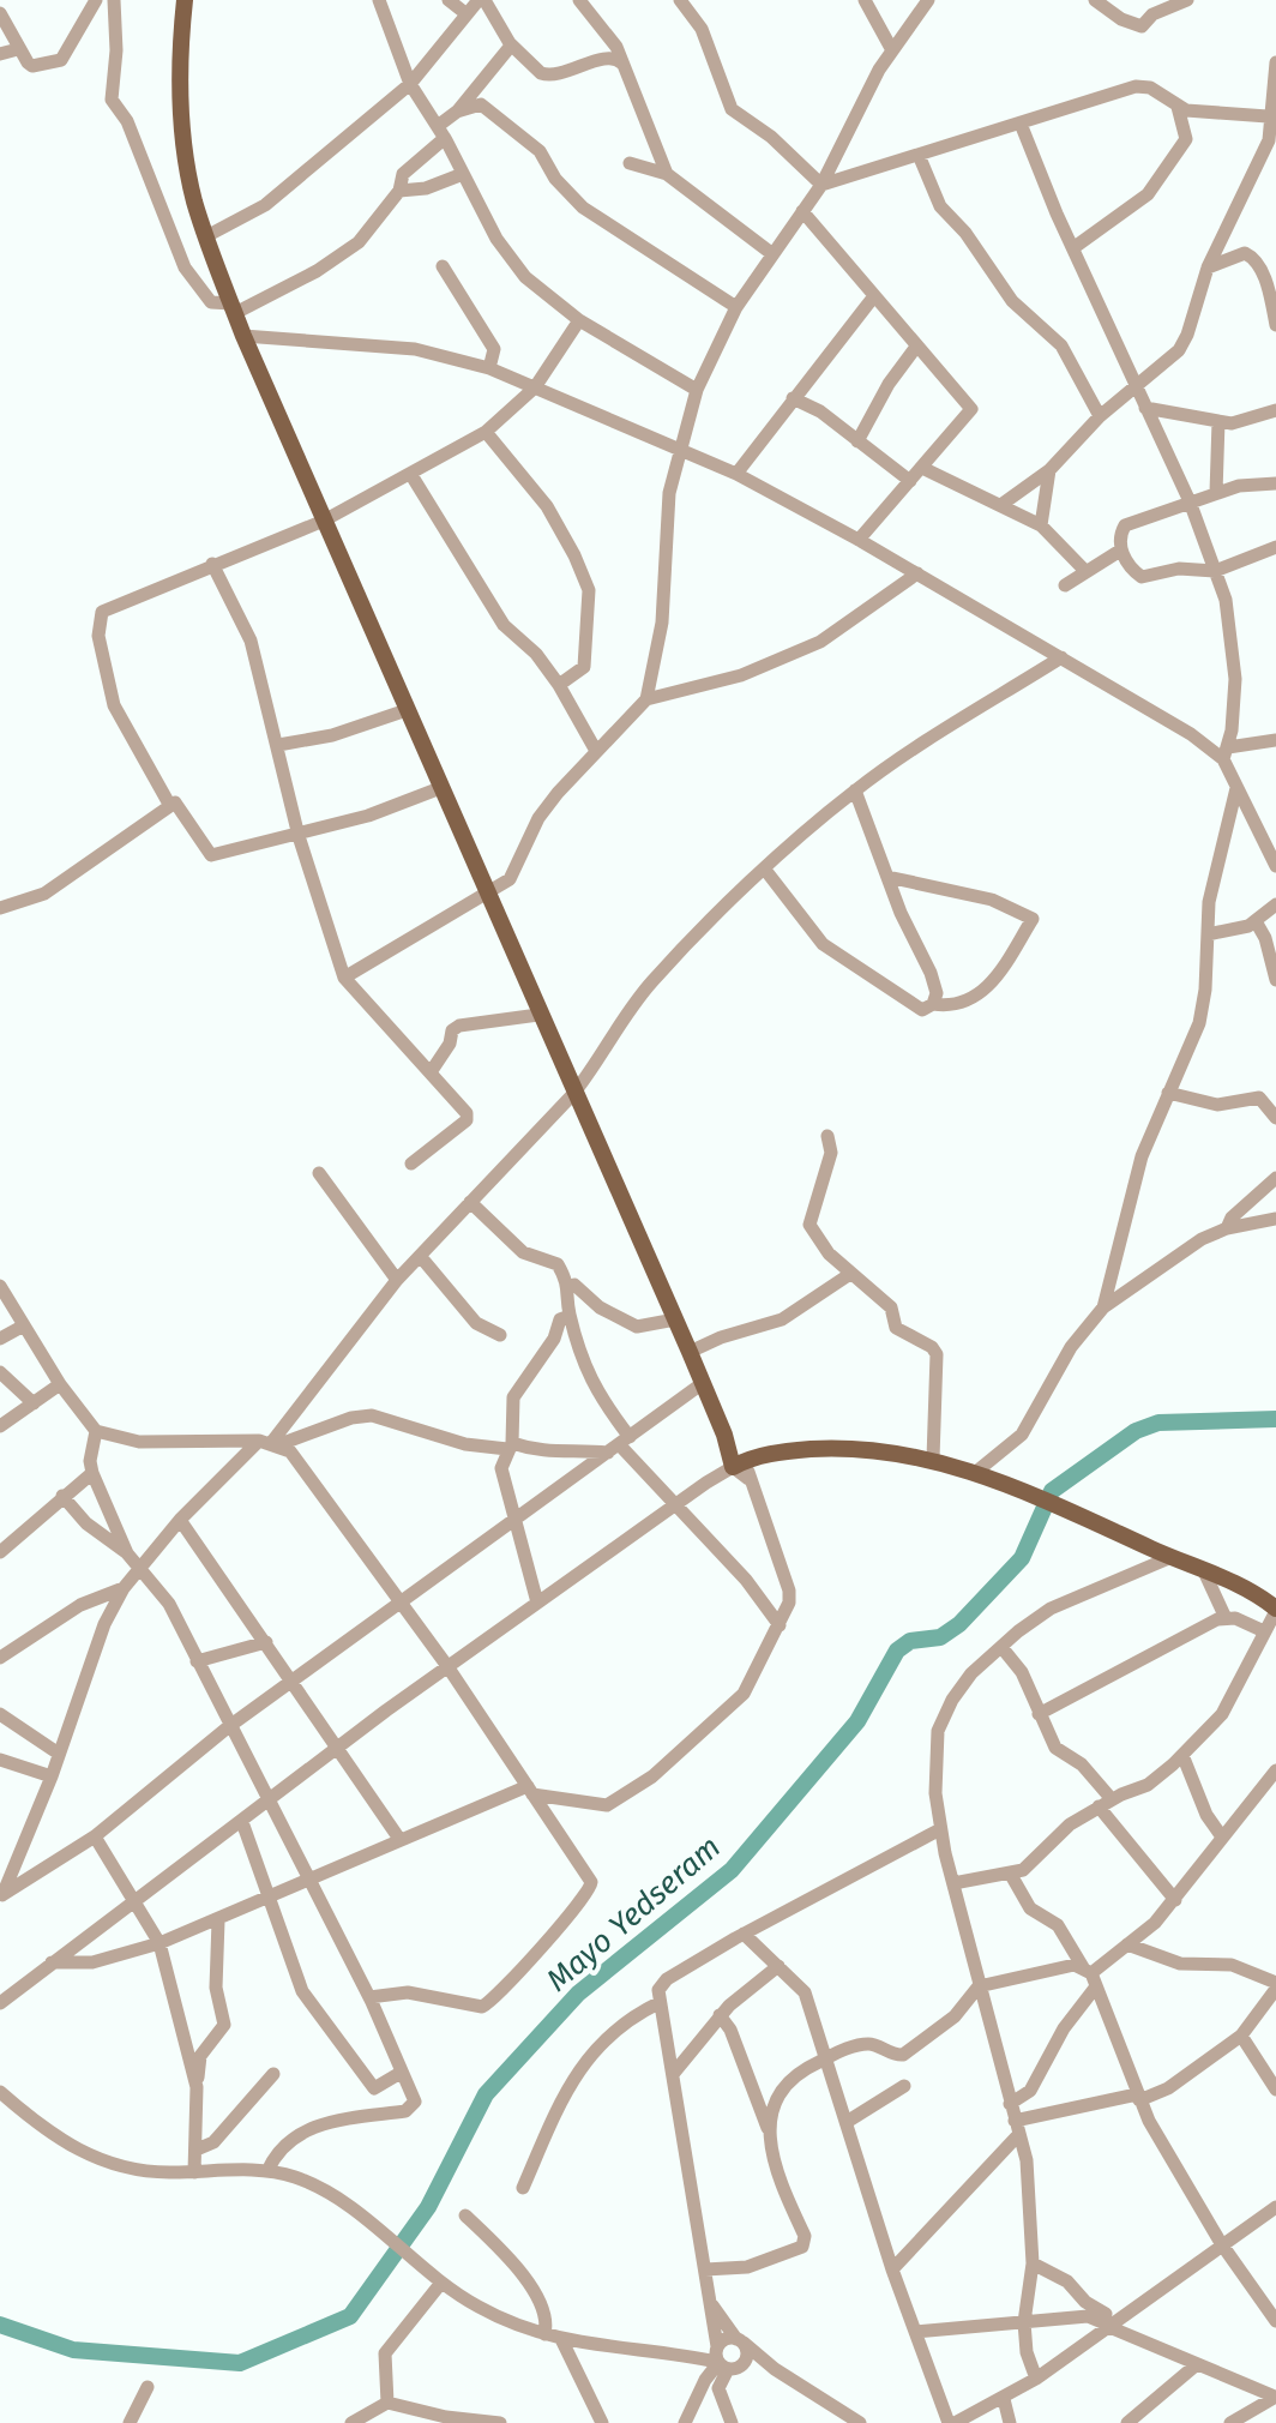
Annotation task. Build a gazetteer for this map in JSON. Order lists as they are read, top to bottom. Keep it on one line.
{"water":["Mayo Yedseram"]}
